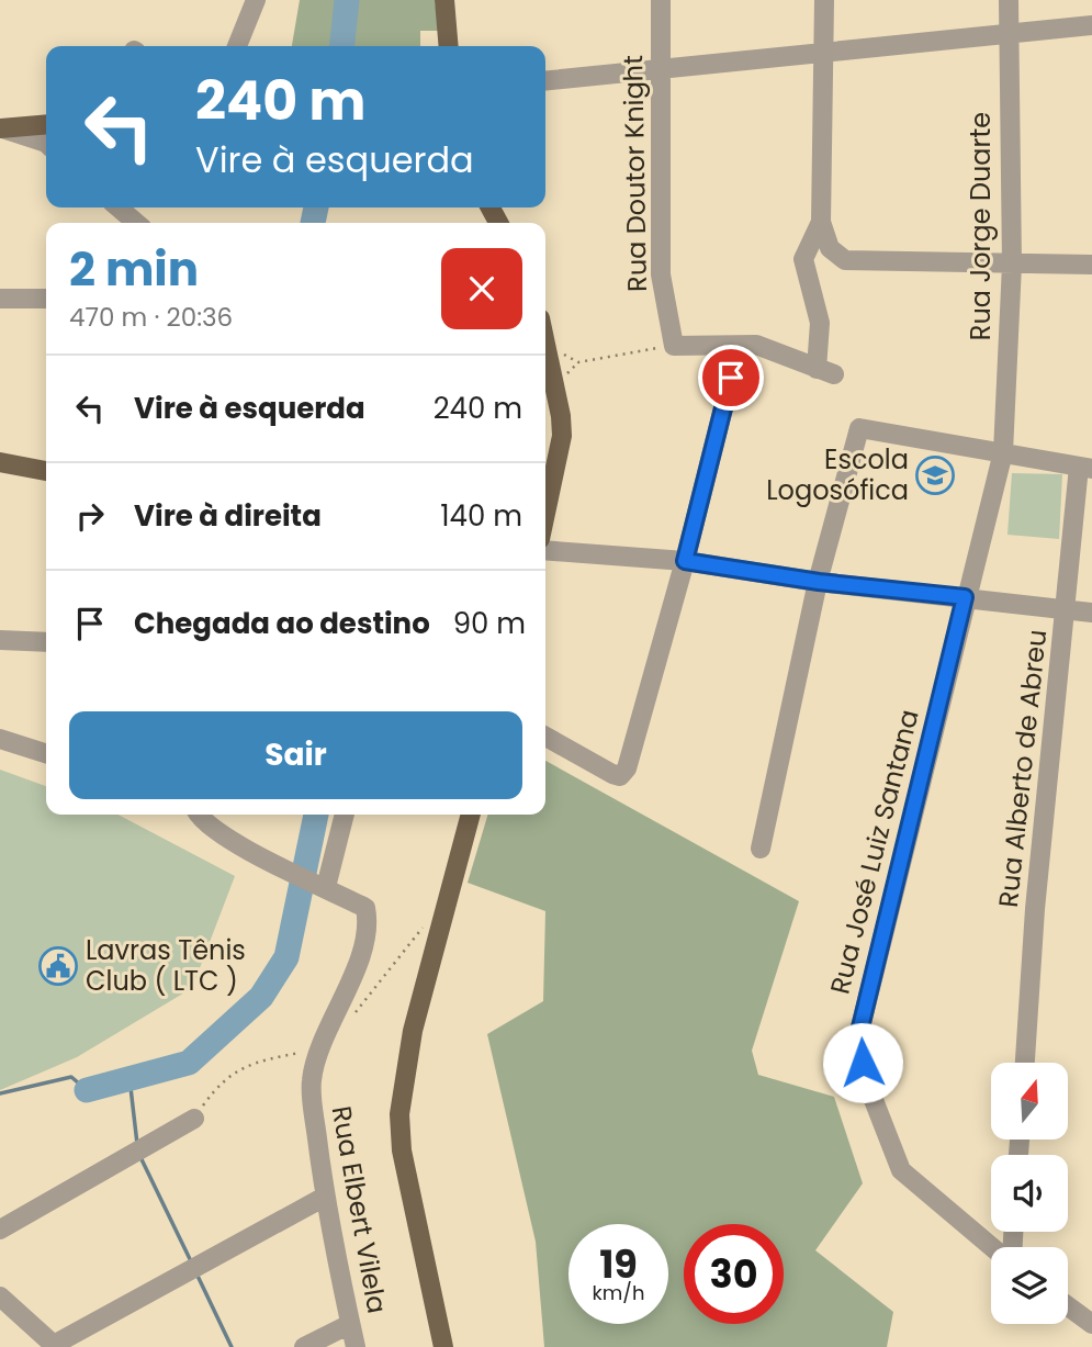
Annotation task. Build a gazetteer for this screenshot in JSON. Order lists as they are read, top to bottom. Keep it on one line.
{"streets":{"street":["Rua Doutor Knight","Rua Jorge Duarte","Rua Alberto de Abreu","Rua José Luiz Santana","Rua Elbert Vilela"]},"crossings":[["Rua Jorge Duarte","Rua José Luiz Santana"]],"places":{"school or university":["Escola Logosófica"],"public building":["Lavras Tênis Club ( LTC )"]},"north":"top","page":{"turn":["240 m","Vire à esquerda"],"heading":["2 min","470 m · 20:36"],"list":[{"name":"Vire à esquerda","value":"240 m"},{"name":"Vire à direita","value":"140 m"},{"name":"Chegada ao destino","value":"90 m"}],"buttons":"Sair","speed":"19 km/h","limit":"30"}}
